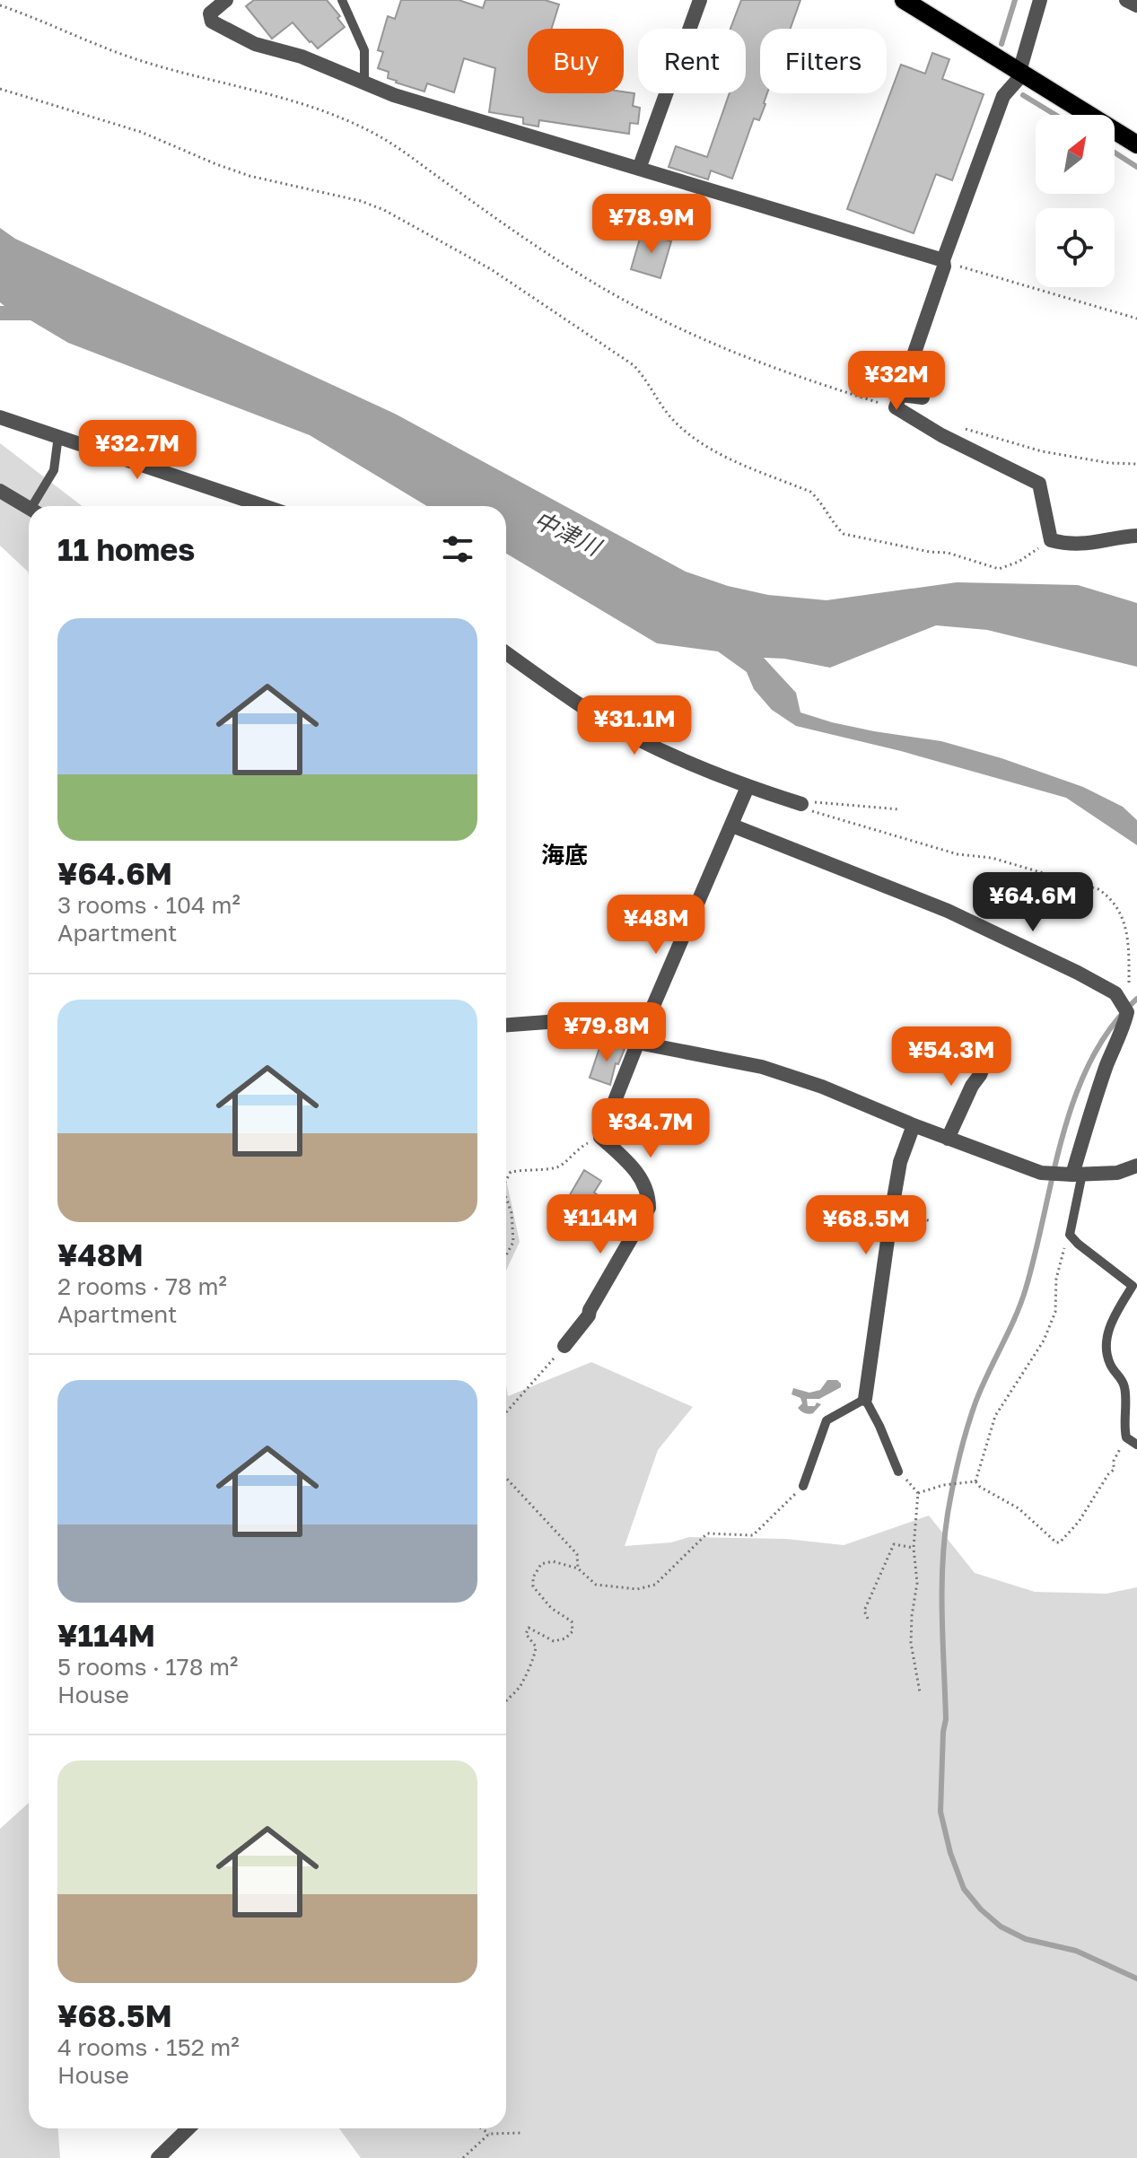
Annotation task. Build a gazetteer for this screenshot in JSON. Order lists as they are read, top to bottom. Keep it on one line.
{"districts":["海底"],"water":["中津川"],"north":"top right","page":{"chip":["Buy","Rent","Filters"],"price":["¥78.9M","¥32M","¥32.7M","¥31.1M","¥64.6M","¥48M","¥79.8M","¥54.3M","¥34.7M","¥114M","¥68.5M"],"heading":"11 homes","list":[{"name":"¥64.6M","note":"3 rooms · 104 m² · Apartment"},{"name":"¥48M","note":"2 rooms · 78 m² · Apartment"},{"name":"¥114M","note":"5 rooms · 178 m² · House"},{"name":"¥68.5M","note":"4 rooms · 152 m² · House"}]}}
